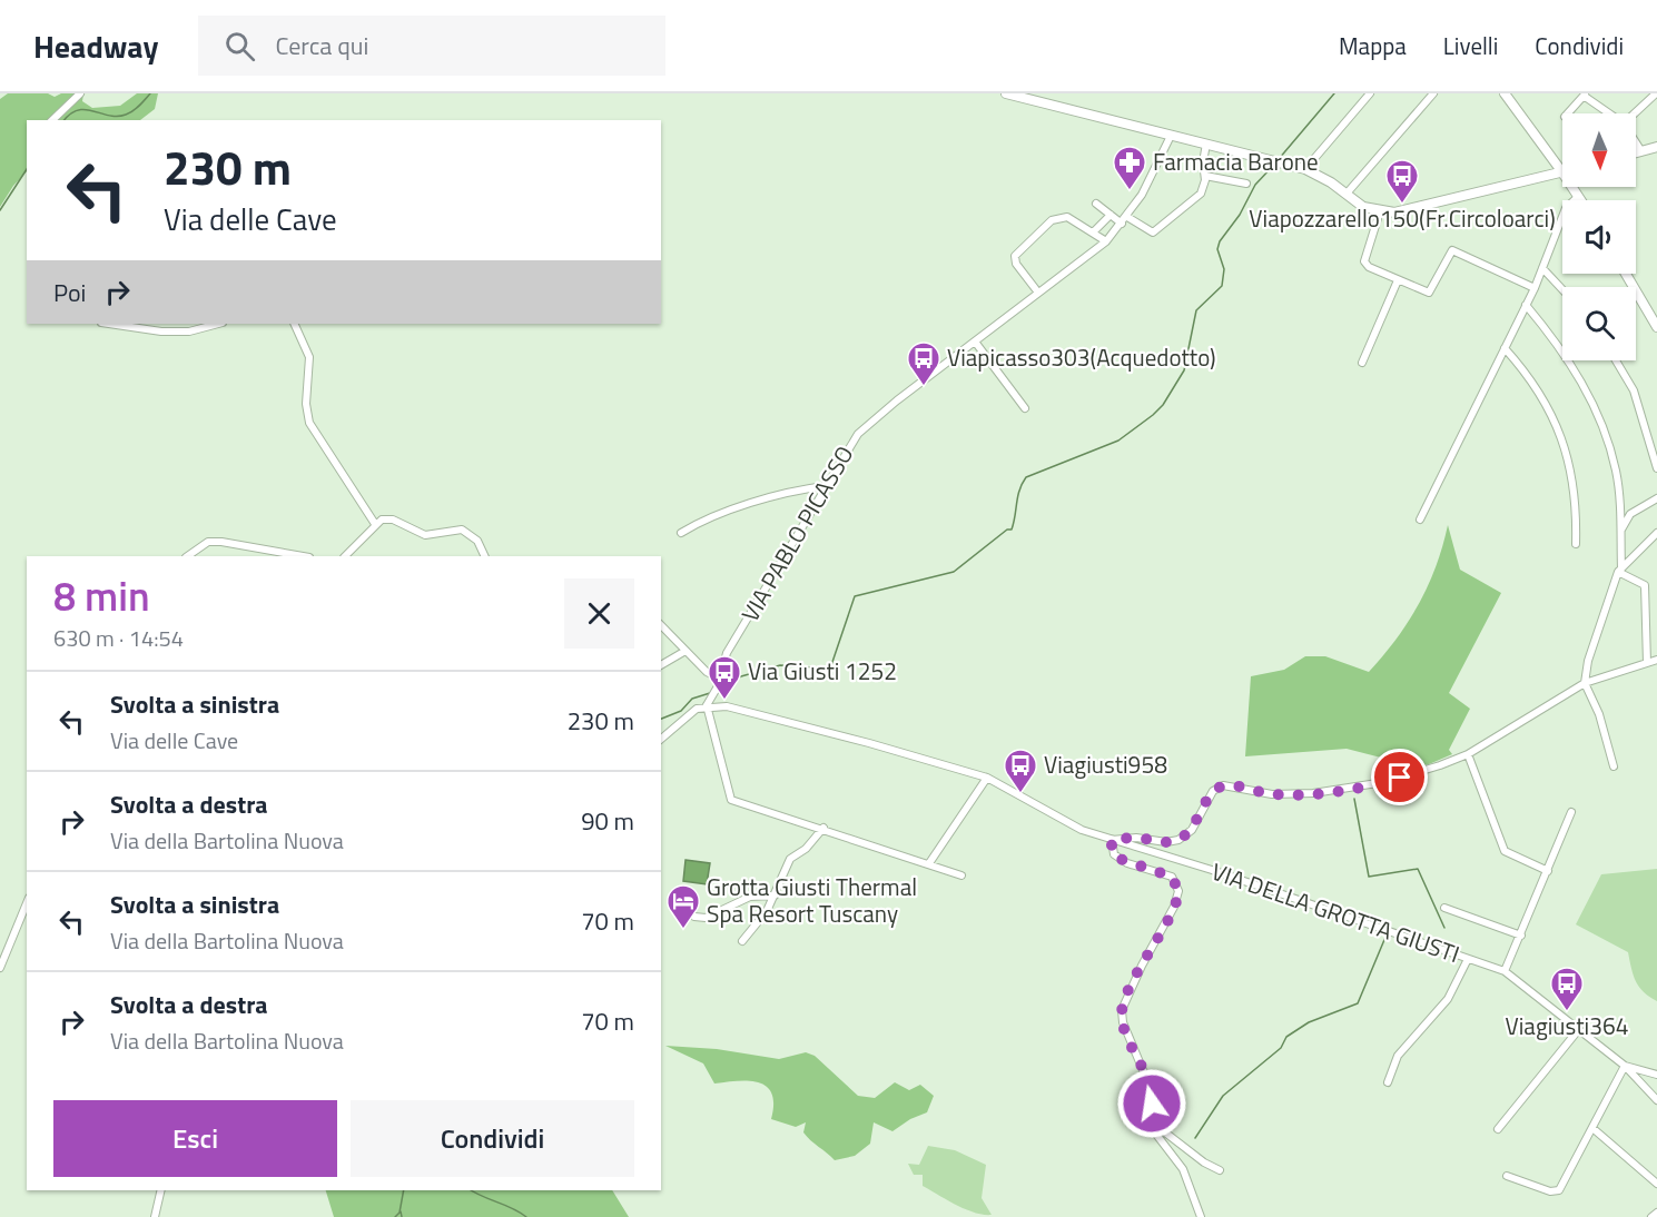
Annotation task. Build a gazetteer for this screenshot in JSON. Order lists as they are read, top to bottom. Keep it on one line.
{"streets":{"street":["VIA PABLO PICASSO","VIA DELLA GROTTA GIUSTI"]},"crossings":[["VIA PABLO PICASSO","VIA DELLA GROTTA GIUSTI"]],"places":{"pharmacy":["Farmacia Barone"],"bus stop":["Viapozzarello150(Fr.Circoloarci)","Viapicasso303(Acquedotto)","Via Giusti 1252","Viagiusti958","Viagiusti364"],"hotel":["Grotta Giusti Thermal Spa Resort Tuscany"]},"north":"bottom","page":{"header":"Headway","search":"Cerca qui","nav":["Mappa","Livelli","Condividi"],"turn":["230 m","Via delle Cave"],"then":"Poi","heading":["8 min","630 m · 14:54"],"list":[{"name":"Svolta a sinistra","note":"Via delle Cave","value":"230 m"},{"name":"Svolta a destra","note":"Via della Bartolina Nuova","value":"90 m"},{"name":"Svolta a sinistra","note":"Via della Bartolina Nuova","value":"70 m"},{"name":"Svolta a destra","note":"Via della Bartolina Nuova","value":"70 m"}],"buttons":["Esci","Condividi"]}}
